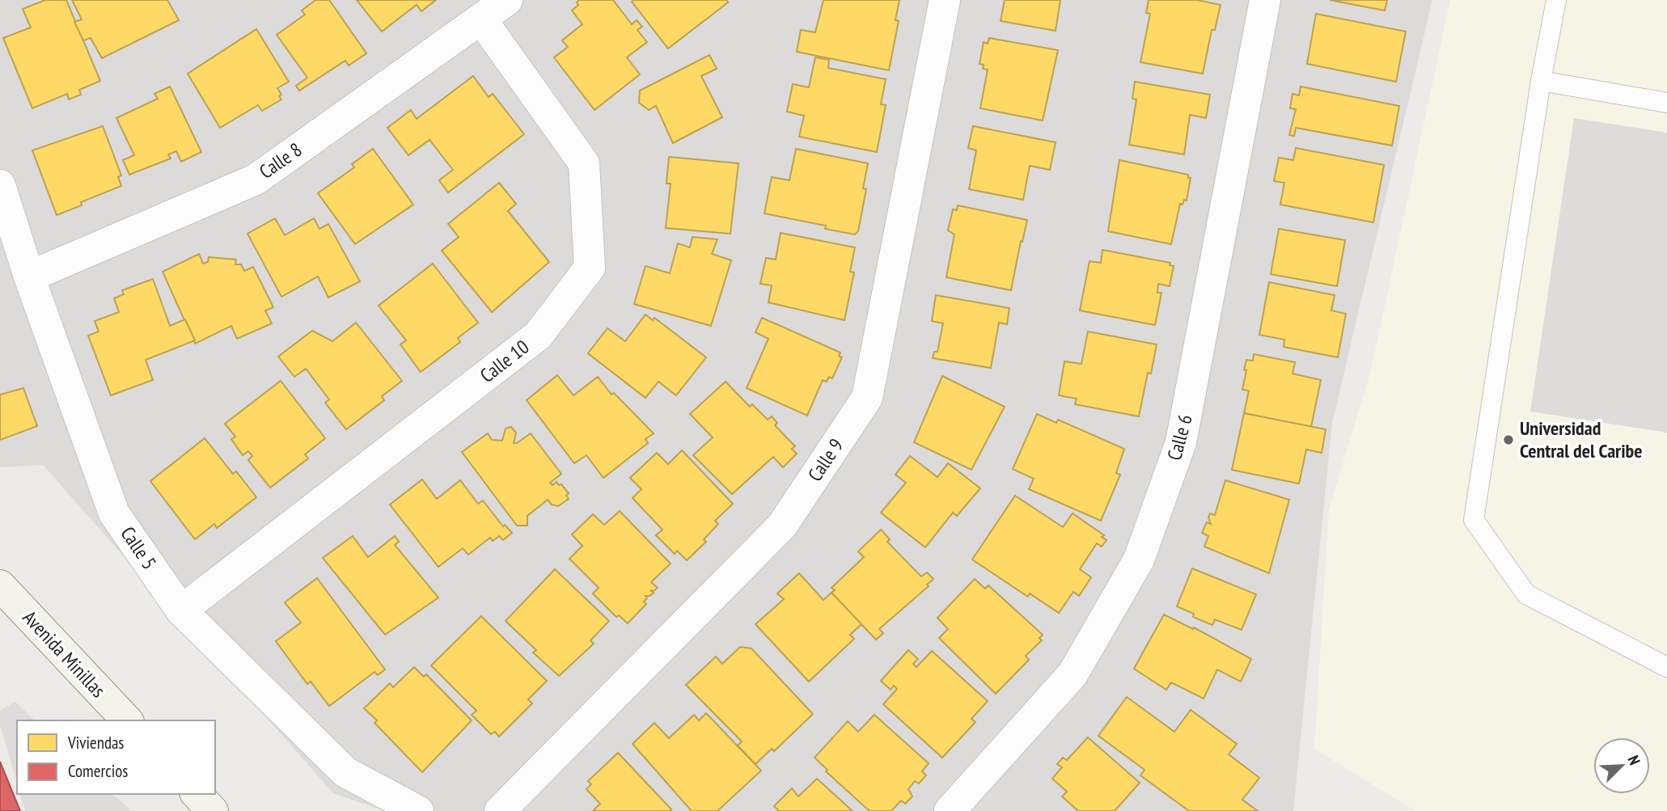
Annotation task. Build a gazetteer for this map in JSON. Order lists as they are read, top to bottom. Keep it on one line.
{"streets":{"main road":["Avenida Minillas"],"street":["Calle 8","Calle 10","Calle 6","Calle 9","Calle 5"]},"crossings":[["Calle 8","Calle 10"],["Calle 8","Calle 5"],["Calle 10","Calle 5"]],"places":["Universidad Central del Caribe"],"legend":["Viviendas","Comercios"],"north":"top right"}
